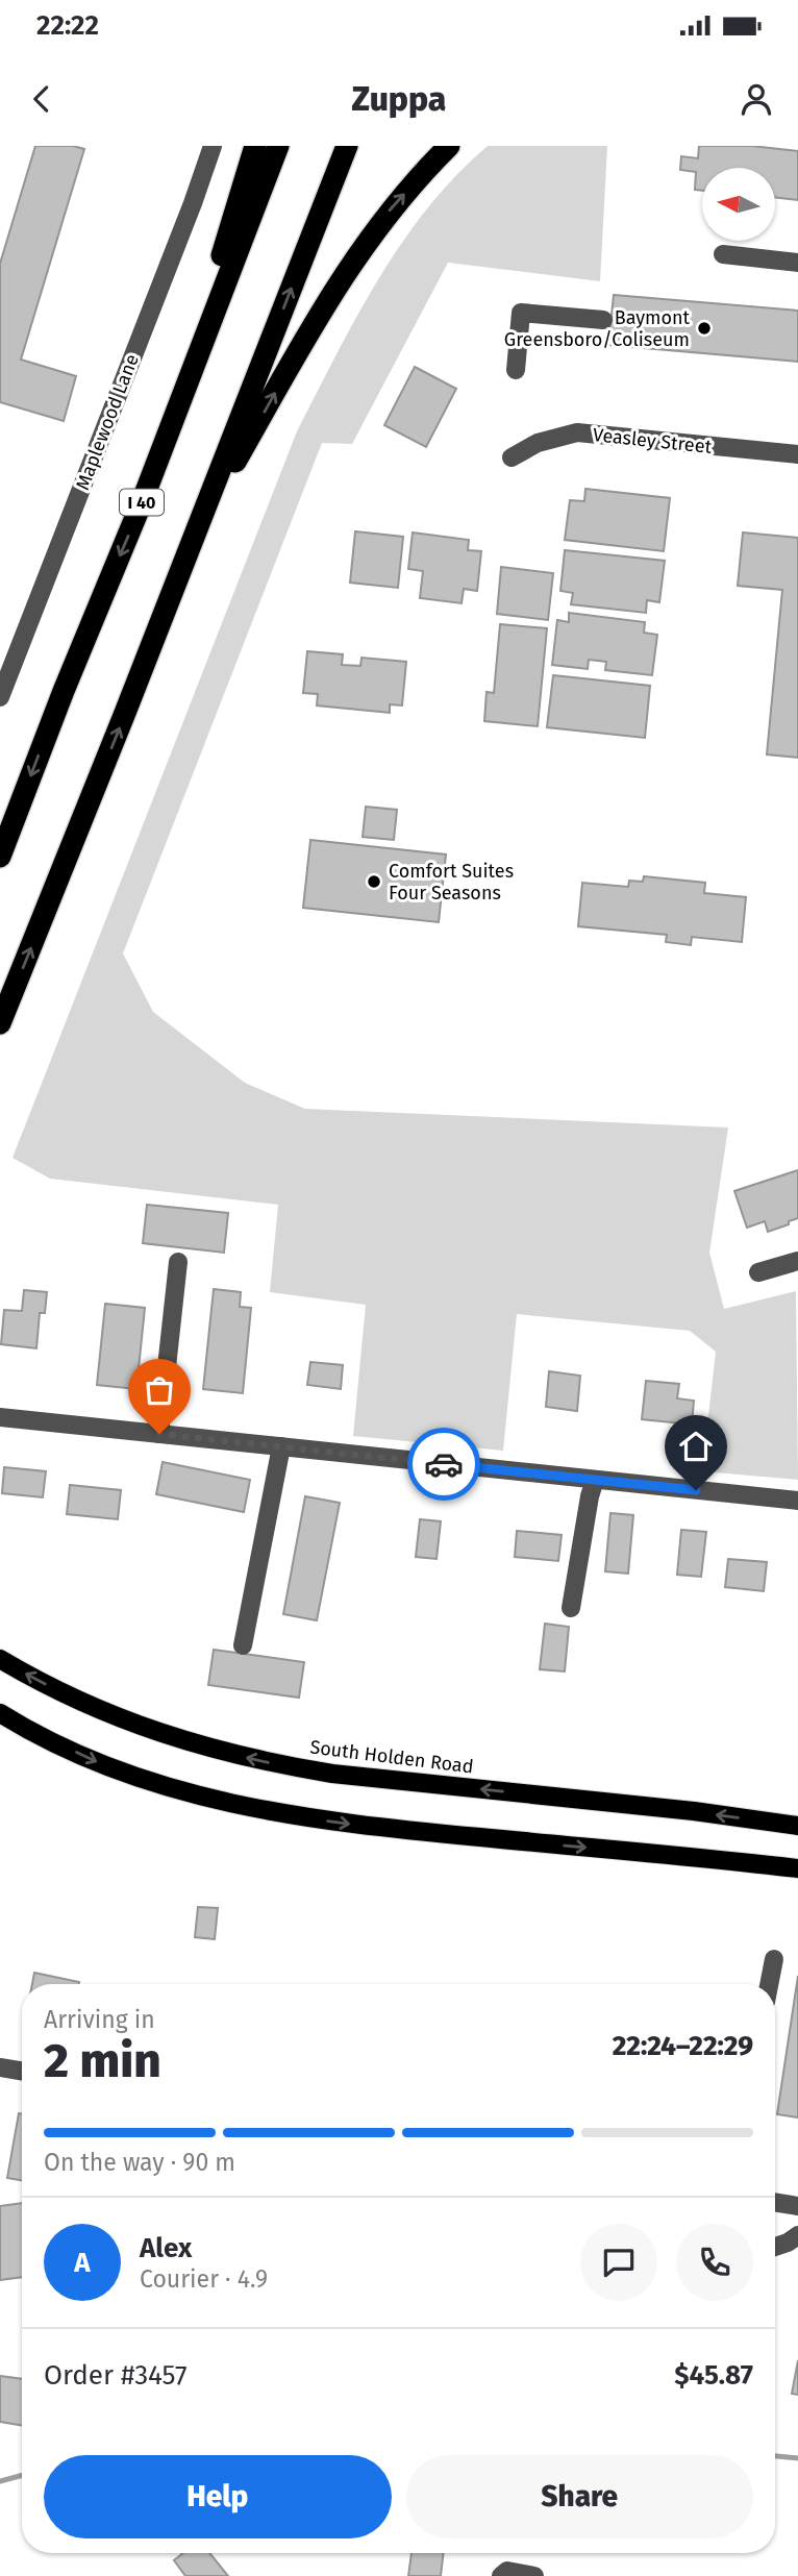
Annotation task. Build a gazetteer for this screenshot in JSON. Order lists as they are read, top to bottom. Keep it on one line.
{"streets":{"highway":["I 40"],"main road":["South Holden Road"],"street":["Maplewood Lane","Veasley Street"]},"places":["Baymont Greensboro/Coliseum","Comfort Suites Four Seasons"],"north":"left","page":{"status":"22:22","header":"Zuppa","heading":["2 min","Arriving in","22:24–22:29"],"panel":["Alex","Courier · 4.9","Order #3457","$45.87"],"bar":"On the way · 90 m","round":"A","buttons":["Help","Share"]}}
